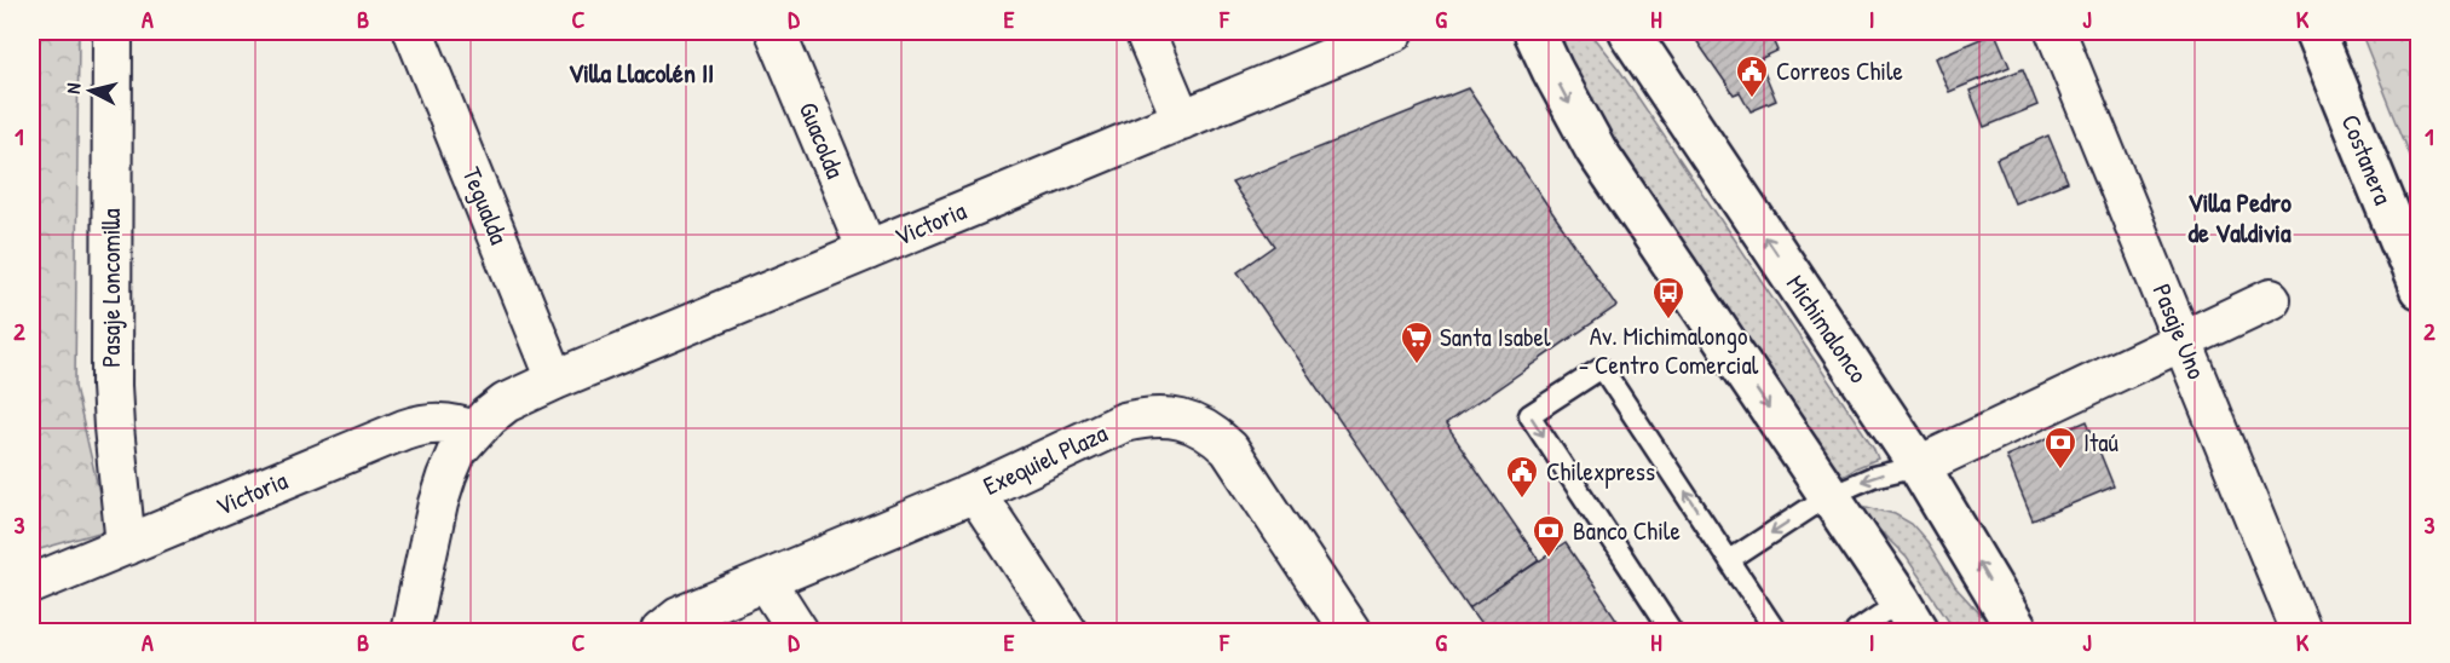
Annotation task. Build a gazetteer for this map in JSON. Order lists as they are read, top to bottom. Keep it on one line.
{"streets":{"main road":["Costanera","Michimalonco"],"street":["Guacolda","Tegualda","Victoria","Pasaje Loncomilla","Pasaje Uno","Exequiel Plaza"]},"crossings":[["Guacolda","Victoria"],["Tegualda","Victoria"],["Victoria","Pasaje Loncomilla"]],"districts":["Villa Llacolén II","Villa Pedro de Valdivia"],"places":{"public building":["Correos Chile","Chilexpress"],"bus stop":["Av. Michimalongo - Centro Comercial"],"supermarket":["Santa Isabel"],"bank":["Itaú","Banco Chile"]},"north":"left","grid":{"columns":["A","B","C","D","E","F","G","H","I","J","K"],"rows":["1","2","3"]}}
